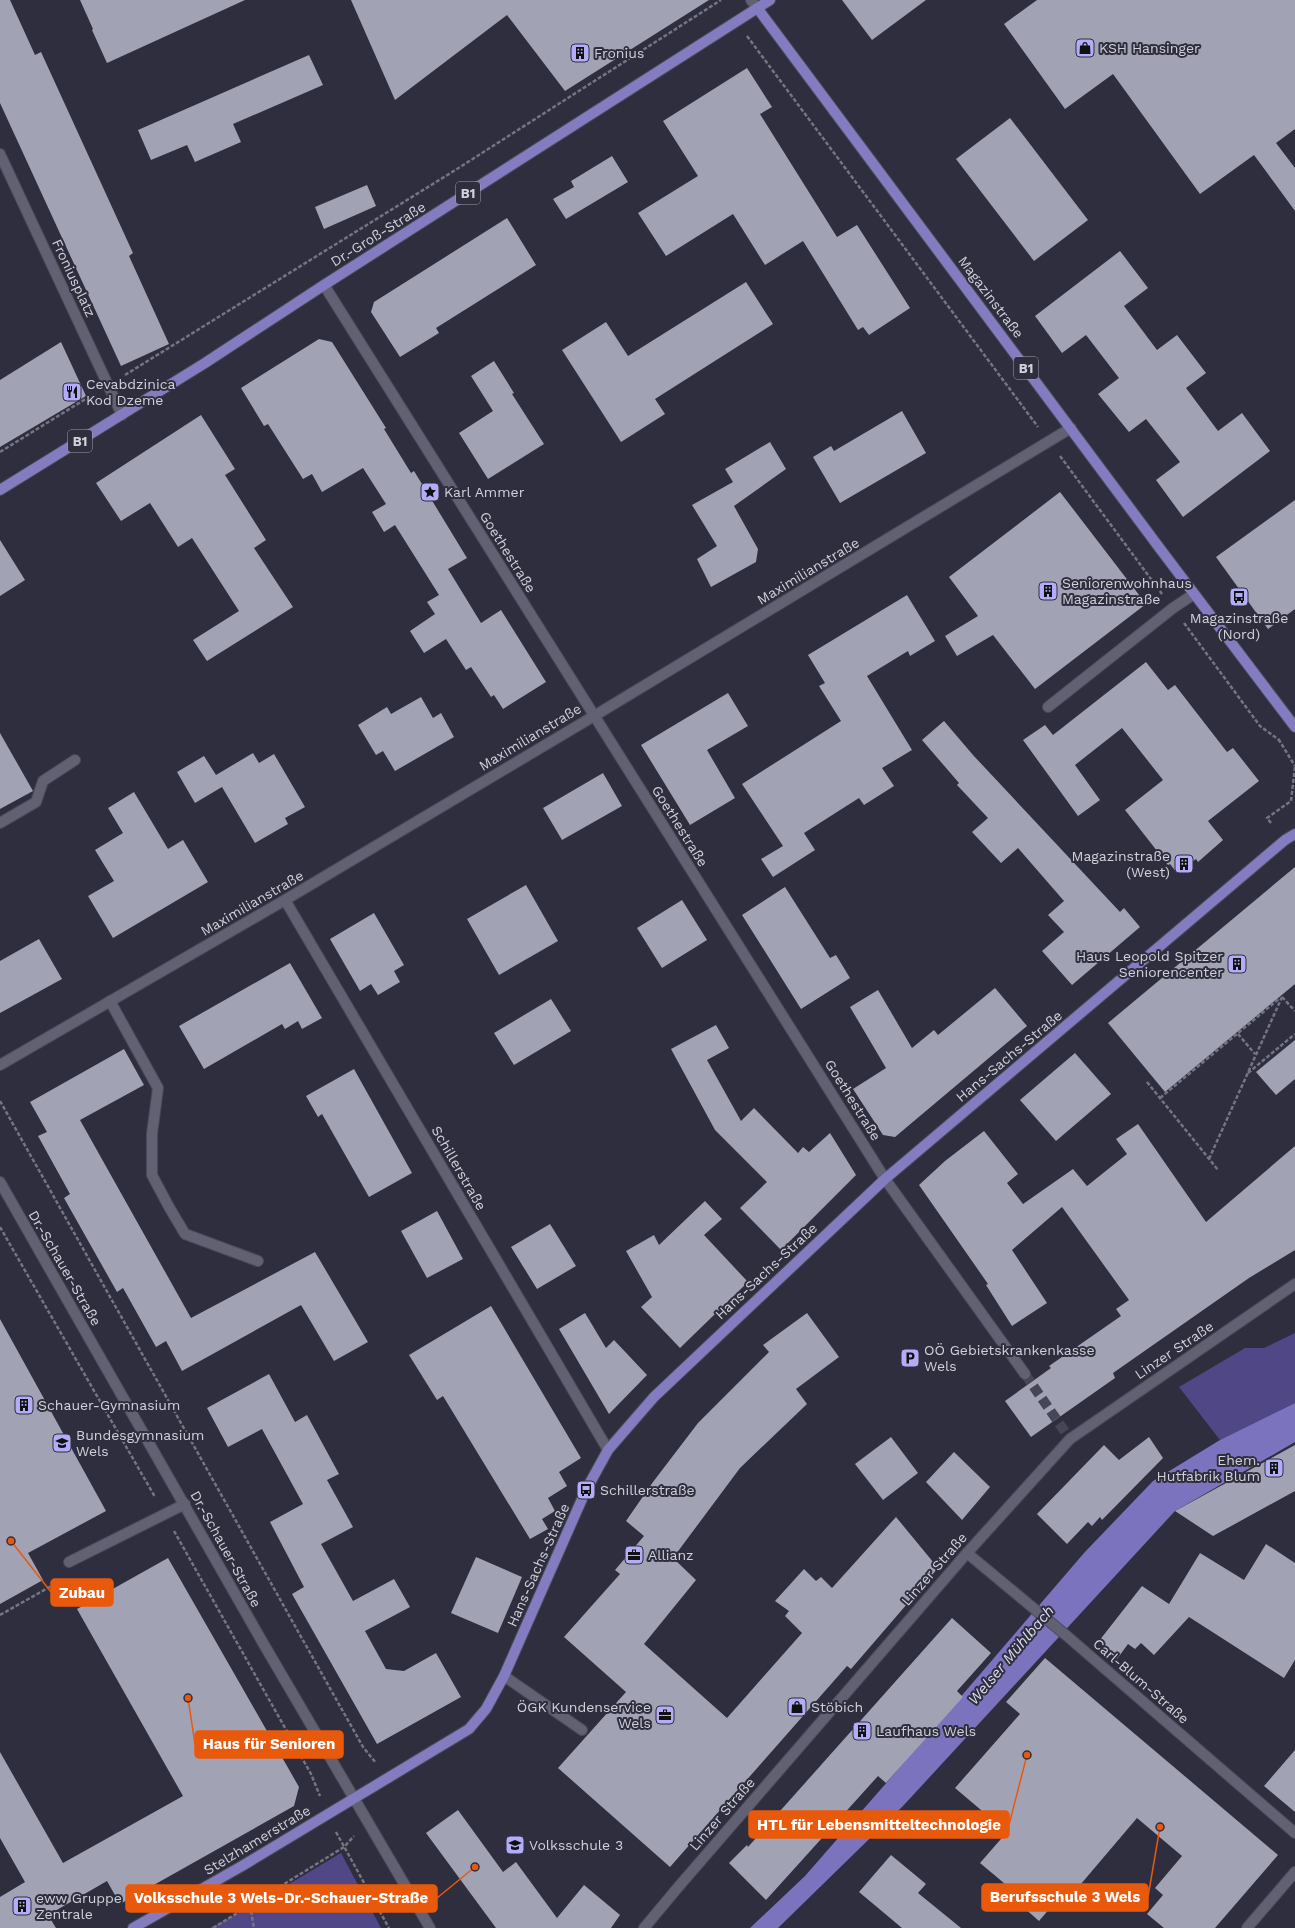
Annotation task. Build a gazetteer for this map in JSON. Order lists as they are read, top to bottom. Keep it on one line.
{"streets":{"main road":["B1","Dr.-Groß-Straße","Magazinstraße","Hans-Sachs-Straße","Stelzhamerstraße"],"street":["Froniusplatz","Goethestraße","Maximilianstraße","Schillerstraße","Dr.-Schauer-Straße","Linzer Straße","Carl-Blum-Straße"]},"crossings":[["Dr.-Groß-Straße","Froniusplatz"],["Dr.-Groß-Straße","Magazinstraße"],["Dr.-Groß-Straße","Goethestraße"],["Magazinstraße","Maximilianstraße"],["Goethestraße","Maximilianstraße"],["Goethestraße","Hans-Sachs-Straße"],["Maximilianstraße","Schillerstraße"],["Hans-Sachs-Straße","Schillerstraße"],["Hans-Sachs-Straße","Dr.-Schauer-Straße"],["Hans-Sachs-Straße","Stelzhamerstraße"],["Dr.-Schauer-Straße","Stelzhamerstraße"],["Linzer Straße","Carl-Blum-Straße"]],"water":["Welser Mühlbach"],"places":{"shop":["KSH Hansinger","Stöbich"],"building":["Fronius","Seniorenwohnhaus Magazinstraße","Magazinstraße (West)","Haus Leopold Spitzer Seniorencenter","Schauer-Gymnasium","Ehem. Hutfabrik Blum","Laufhaus Wels","eww Gruppe Zentrale"],"restaurant":["Cevabdzinica Kod Dzeme"],"place":["Karl Ammer"],"bus stop":["Magazinstraße (Nord)","Schillerstraße"],"parking":["OÖ Gebietskrankenkasse Wels"],"school or university":["Bundesgymnasium Wels","Volksschule 3"],"other":["Zubau","Haus für Senioren","HTL für Lebensmitteltechnologie","Berufsschule 3 Wels","Volksschule 3 Wels-Dr.-Schauer-Straße"],"office":["Allianz","ÖGK Kundenservice Wels"]}}
